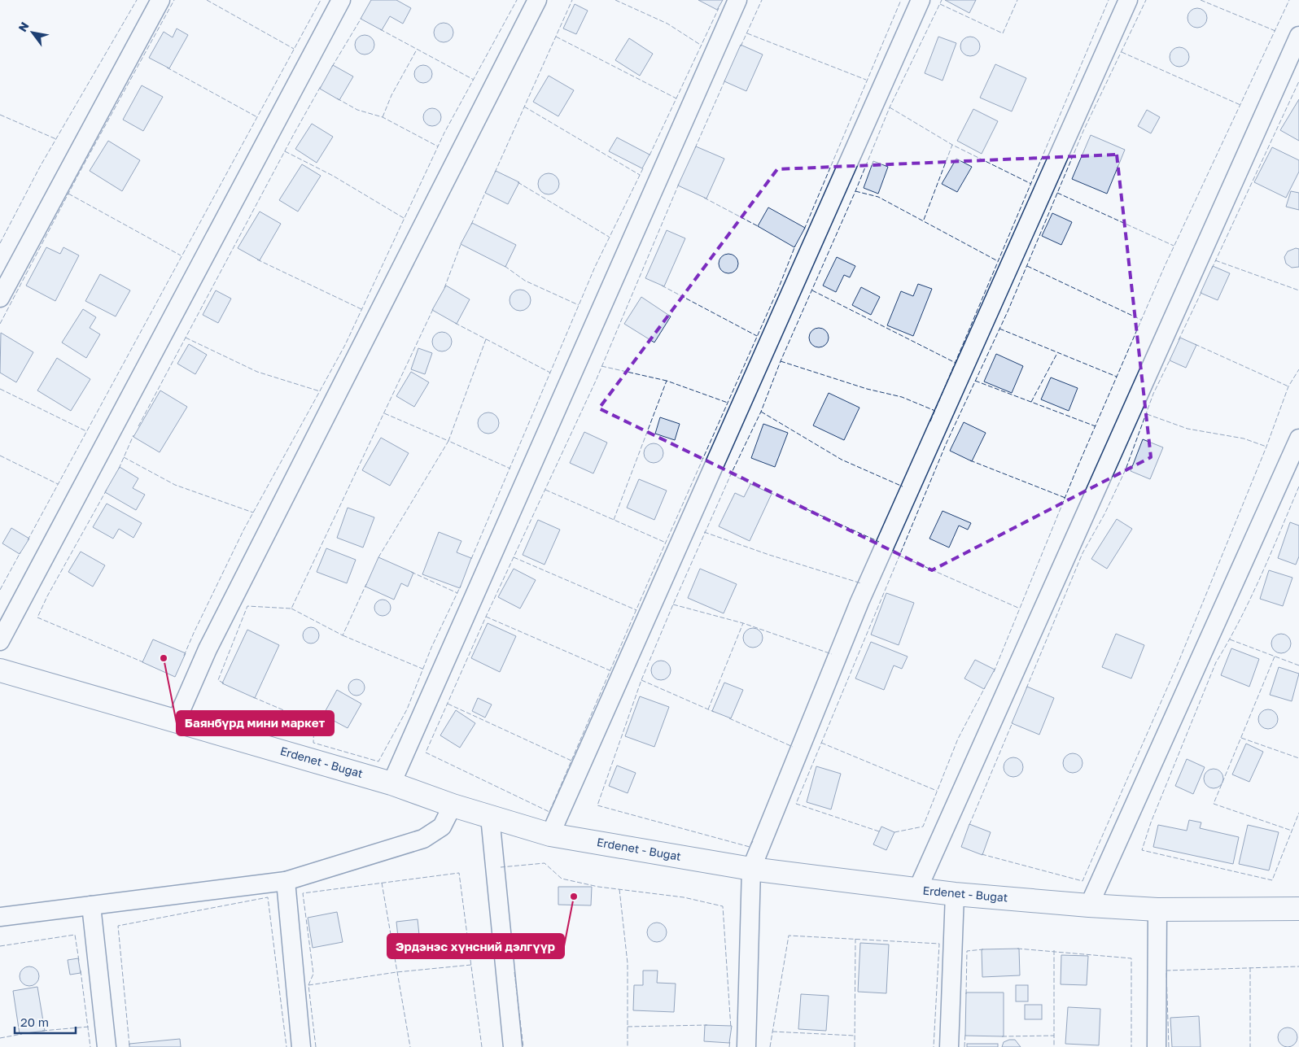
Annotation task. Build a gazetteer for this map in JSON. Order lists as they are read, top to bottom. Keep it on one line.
{"streets":{"street":["Erdenet - Bugat"]},"places":["Баянбүрд мини маркет","Эрдэнэс хүнсний дэлгүүр"],"scale_bar":"20 m","north":"top left"}
